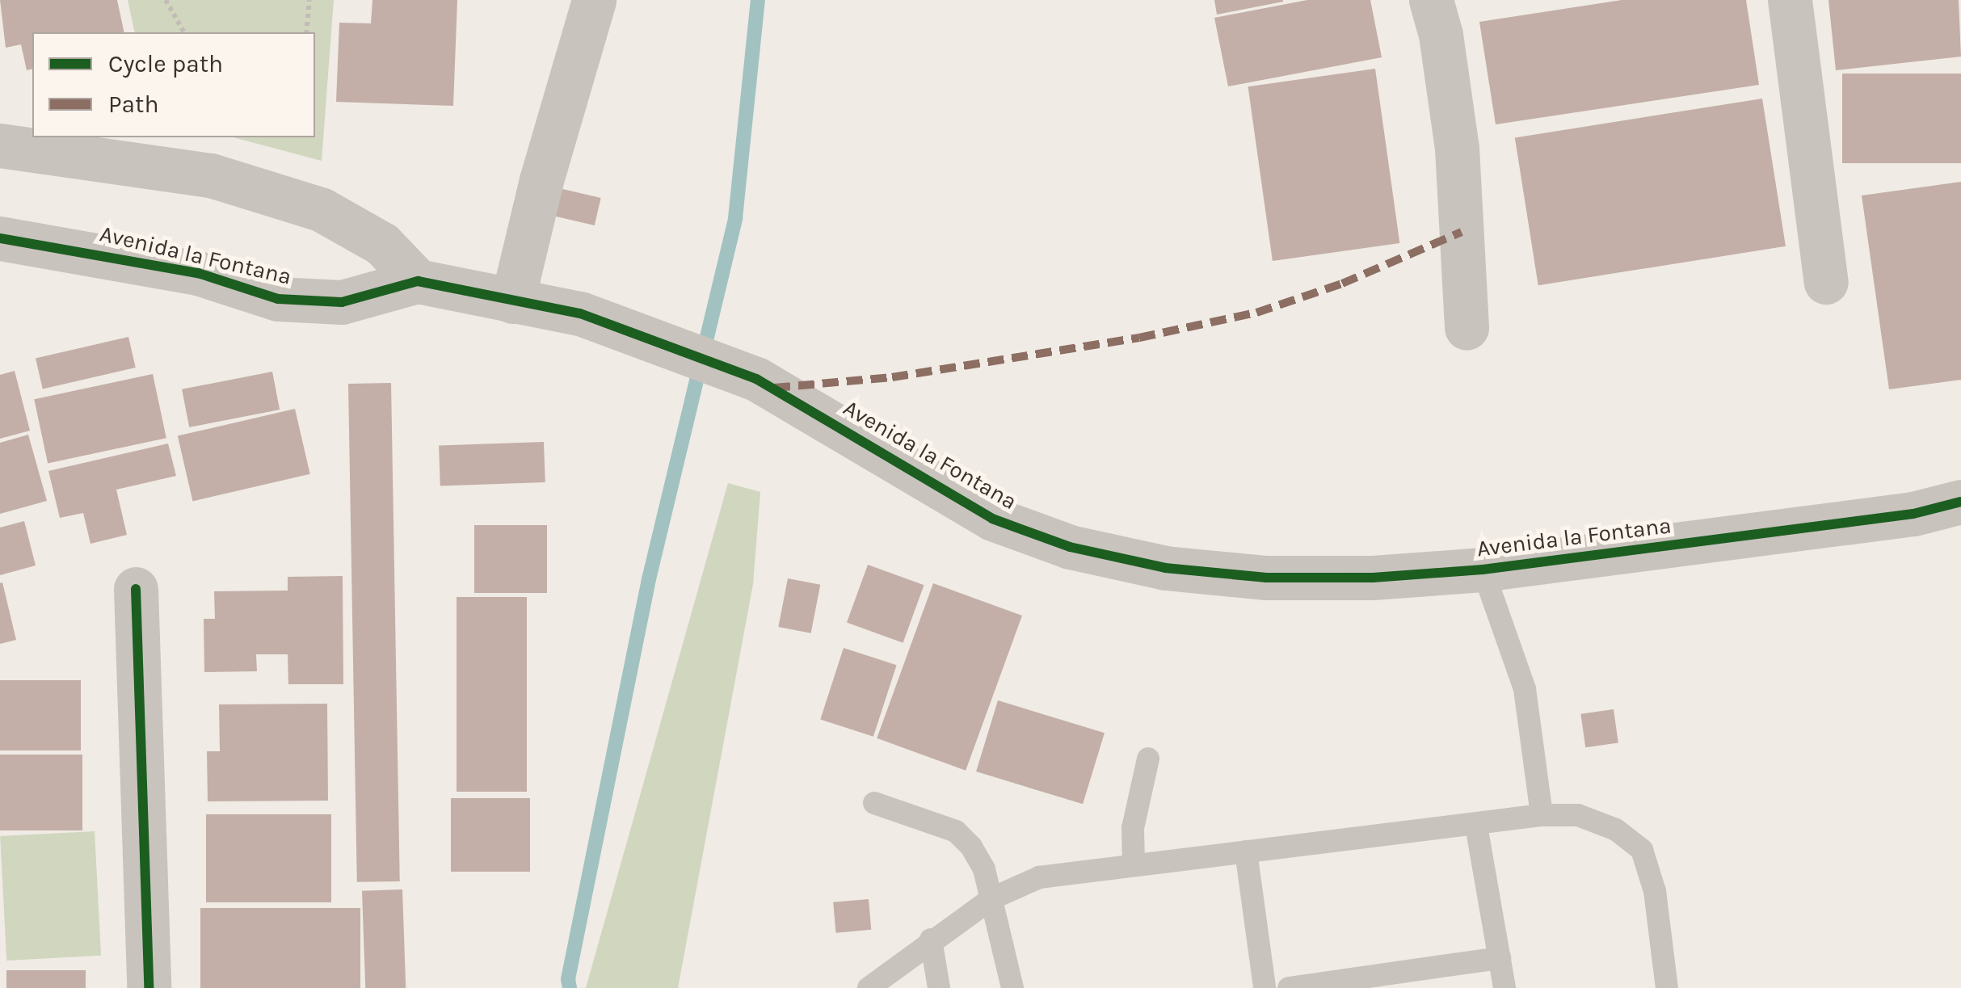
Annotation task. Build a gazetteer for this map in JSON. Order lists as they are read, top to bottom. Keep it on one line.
{"streets":{"street":["Avenida la Fontana"]},"legend":["Cycle path","Path"]}
